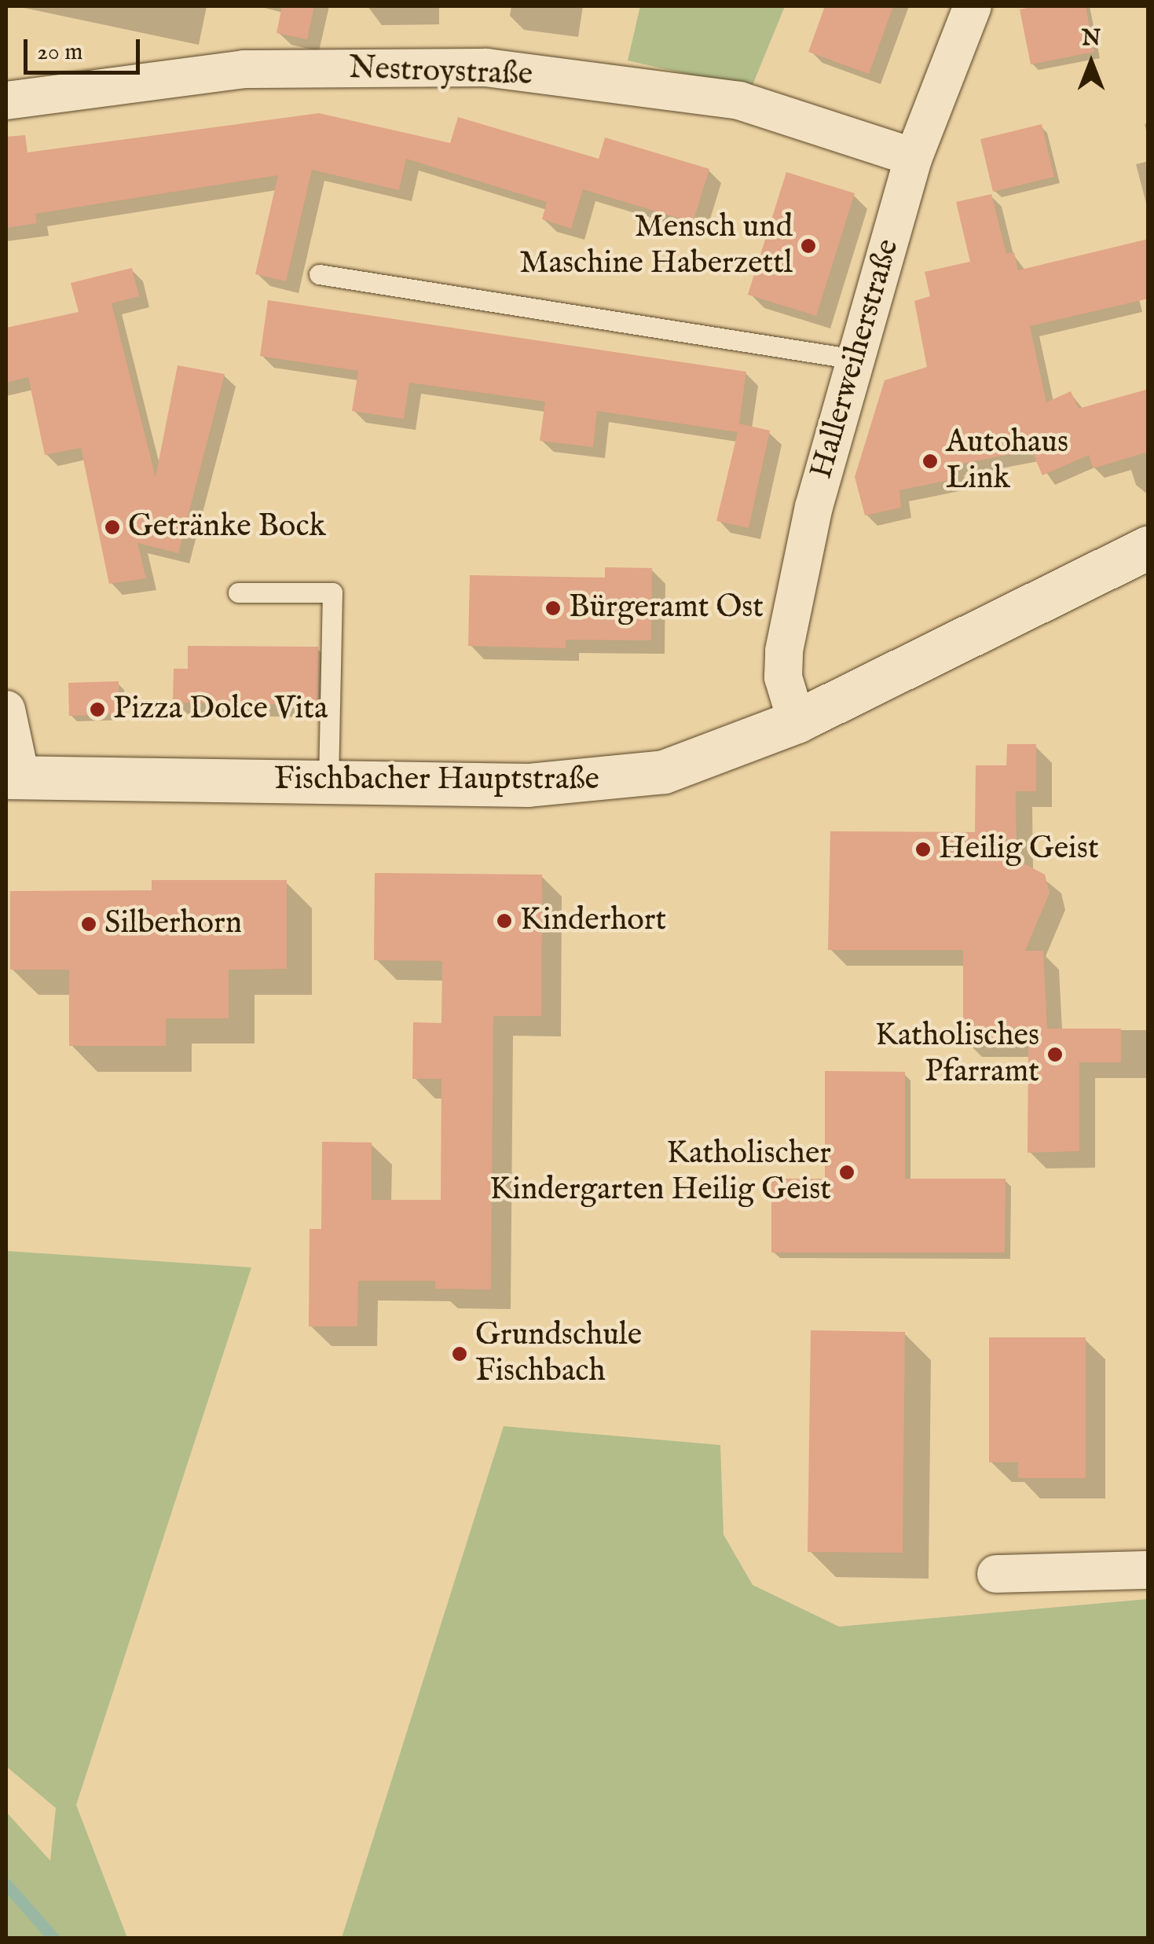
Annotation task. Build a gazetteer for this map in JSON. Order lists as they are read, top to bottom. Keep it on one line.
{"streets":{"main road":["Fischbacher Hauptstraße"],"street":["Nestroystraße","Hallerweiherstraße"]},"crossings":[["Nestroystraße","Hallerweiherstraße"],["Hallerweiherstraße","Fischbacher Hauptstraße"]],"places":["Mensch und Maschine Haberzettl","Autohaus Link","Getränke Bock","Bürgeramt Ost","Pizza Dolce Vita","Heilig Geist","Kinderhort","Silberhorn","Katholisches Pfarramt","Katholischer Kindergarten Heilig Geist","Grundschule Fischbach"],"scale_bar":"20 m","north":"top"}
